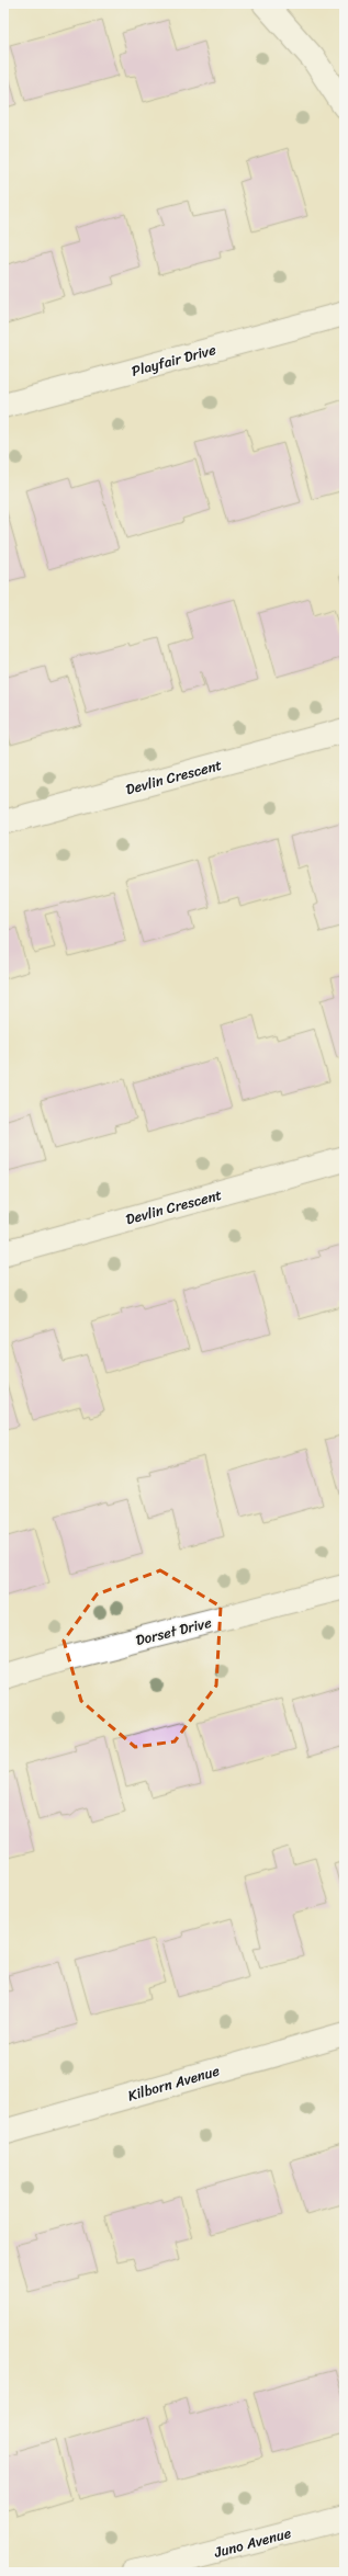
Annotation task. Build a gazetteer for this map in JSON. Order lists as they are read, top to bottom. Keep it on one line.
{"streets":{"street":["Playfair Drive","Devlin Crescent","Dorset Drive","Kilborn Avenue","Juno Avenue"]}}
